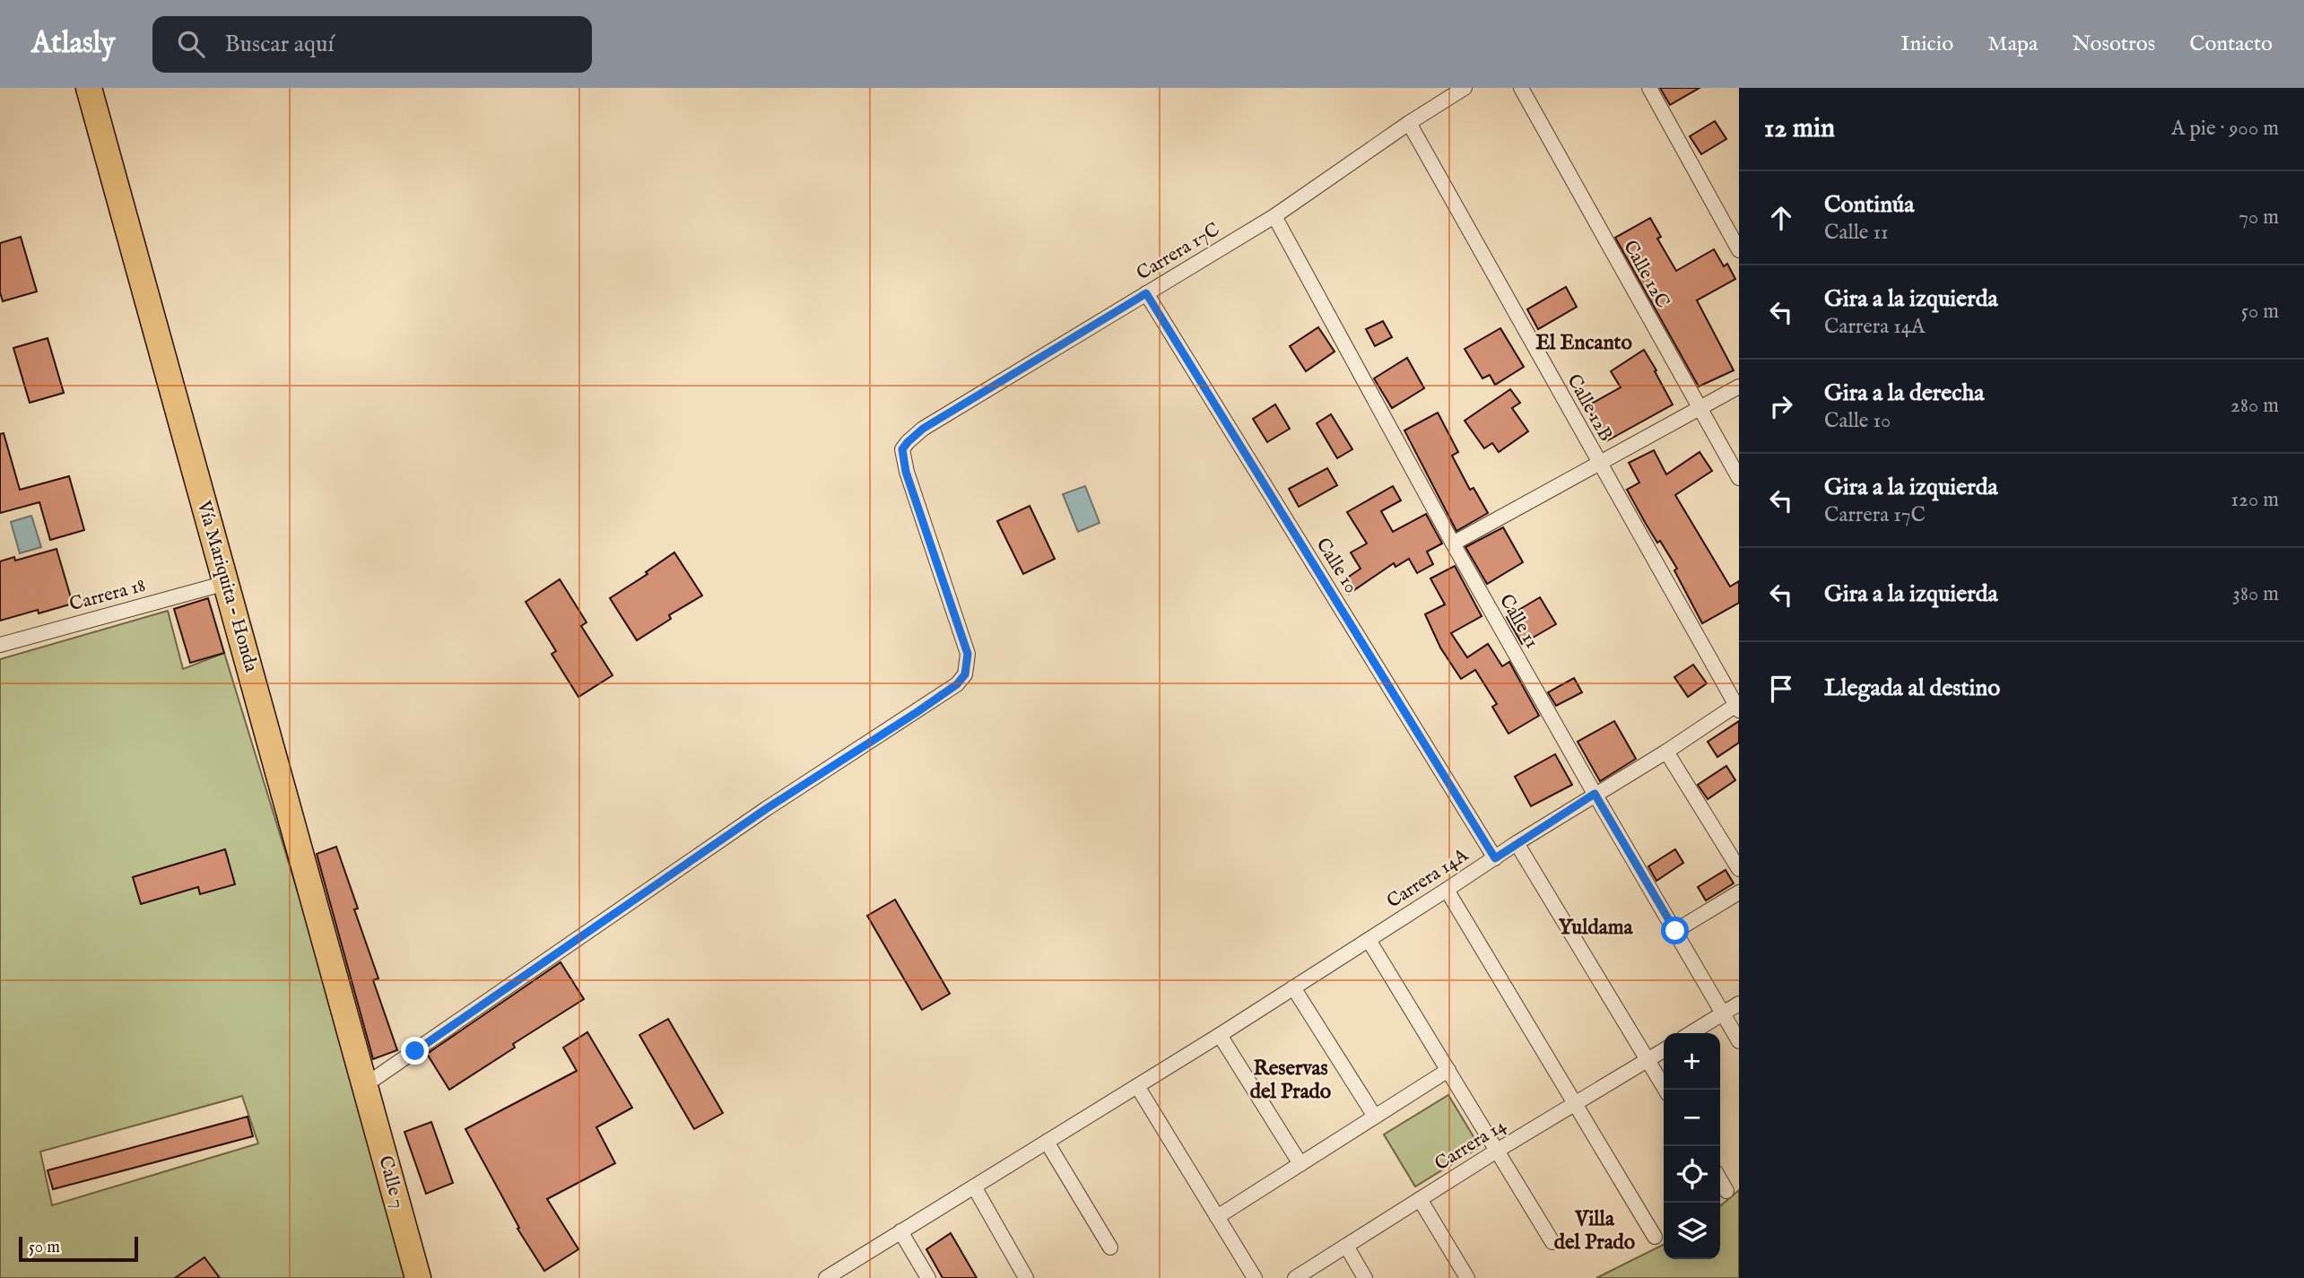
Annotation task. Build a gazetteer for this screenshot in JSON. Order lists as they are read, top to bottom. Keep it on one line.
{"streets":{"highway":["Vía Mariquita - Honda","Calle 7"],"street":["Carrera 17C","Calle 12C","Calle 12B","Calle 10","Carrera 18","Calle 11","Carrera 14A","Carrera 14"]},"crossings":[["Carrera 17C","Calle 12B"],["Carrera 17C","Calle 10"],["Carrera 17C","Vía Mariquita - Honda"],["Carrera 17C","Calle 11"],["Carrera 17C","Calle 7"],["Calle 12B","Carrera 14A"],["Calle 10","Carrera 14A"],["Vía Mariquita - Honda","Carrera 18"],["Vía Mariquita - Honda","Calle 7"],["Calle 11","Carrera 14A"]],"districts":["El Encanto","Yuldama","Reservas del Prado","Villa del Prado"],"scale_bar":"50 m","page":{"header":"Atlasly","search":"Buscar aquí","nav":["Inicio","Mapa","Nosotros","Contacto"],"heading":["12 min","A pie · 900 m"],"list":[["Continúa","Calle 11","70 m"],["Gira a la izquierda","Carrera 14A","50 m"],["Gira a la derecha","Calle 10","280 m"],["Gira a la izquierda","Carrera 17C","120 m"],["Gira a la izquierda","380 m"],"Llegada al destino"],"map_buttons":["+","−"],"scale":"50 m"}}
